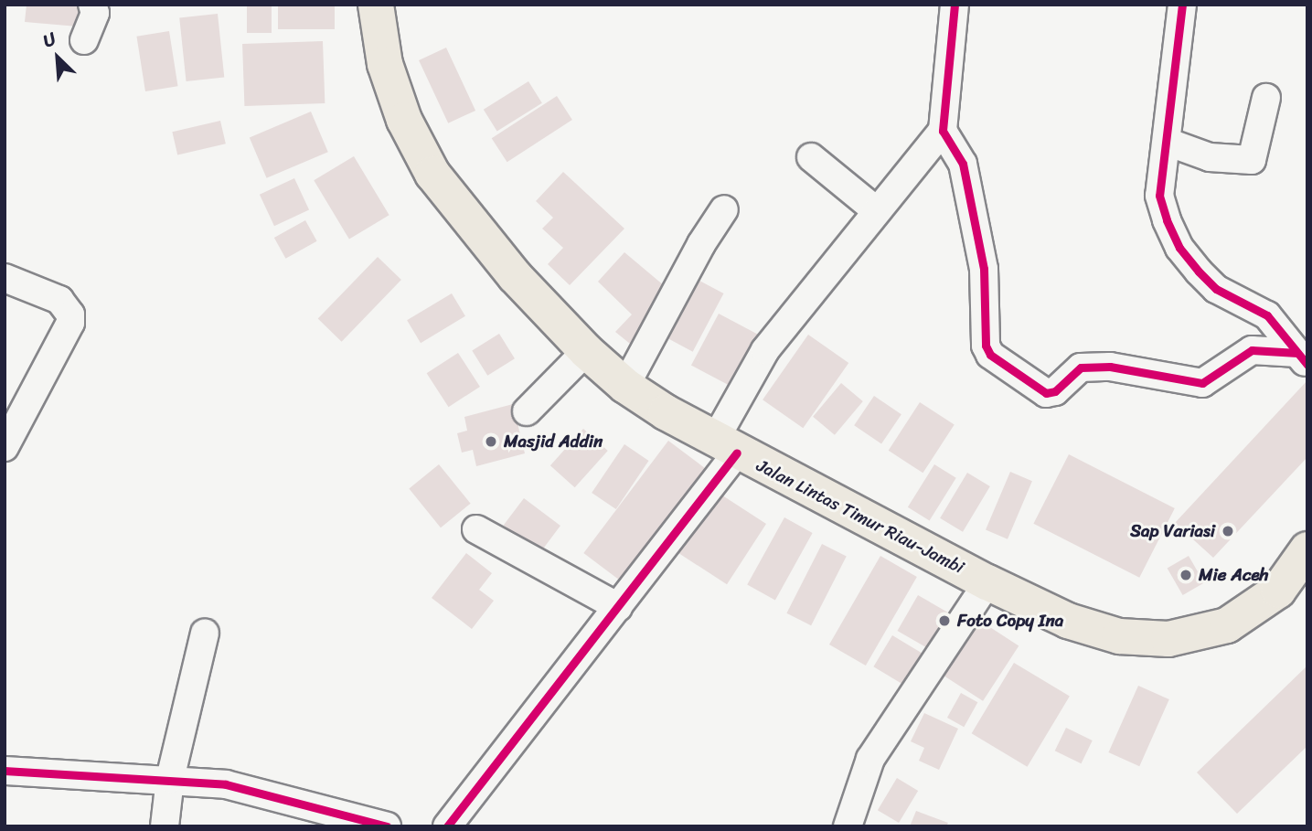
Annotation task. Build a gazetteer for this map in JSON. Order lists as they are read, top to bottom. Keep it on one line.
{"streets":{"highway":["Jalan Lintas Timur Riau-Jambi"]},"places":["Masjid Addin","Sap Variasi","Mie Aceh","Foto Copy Ina"],"north":"top left"}
